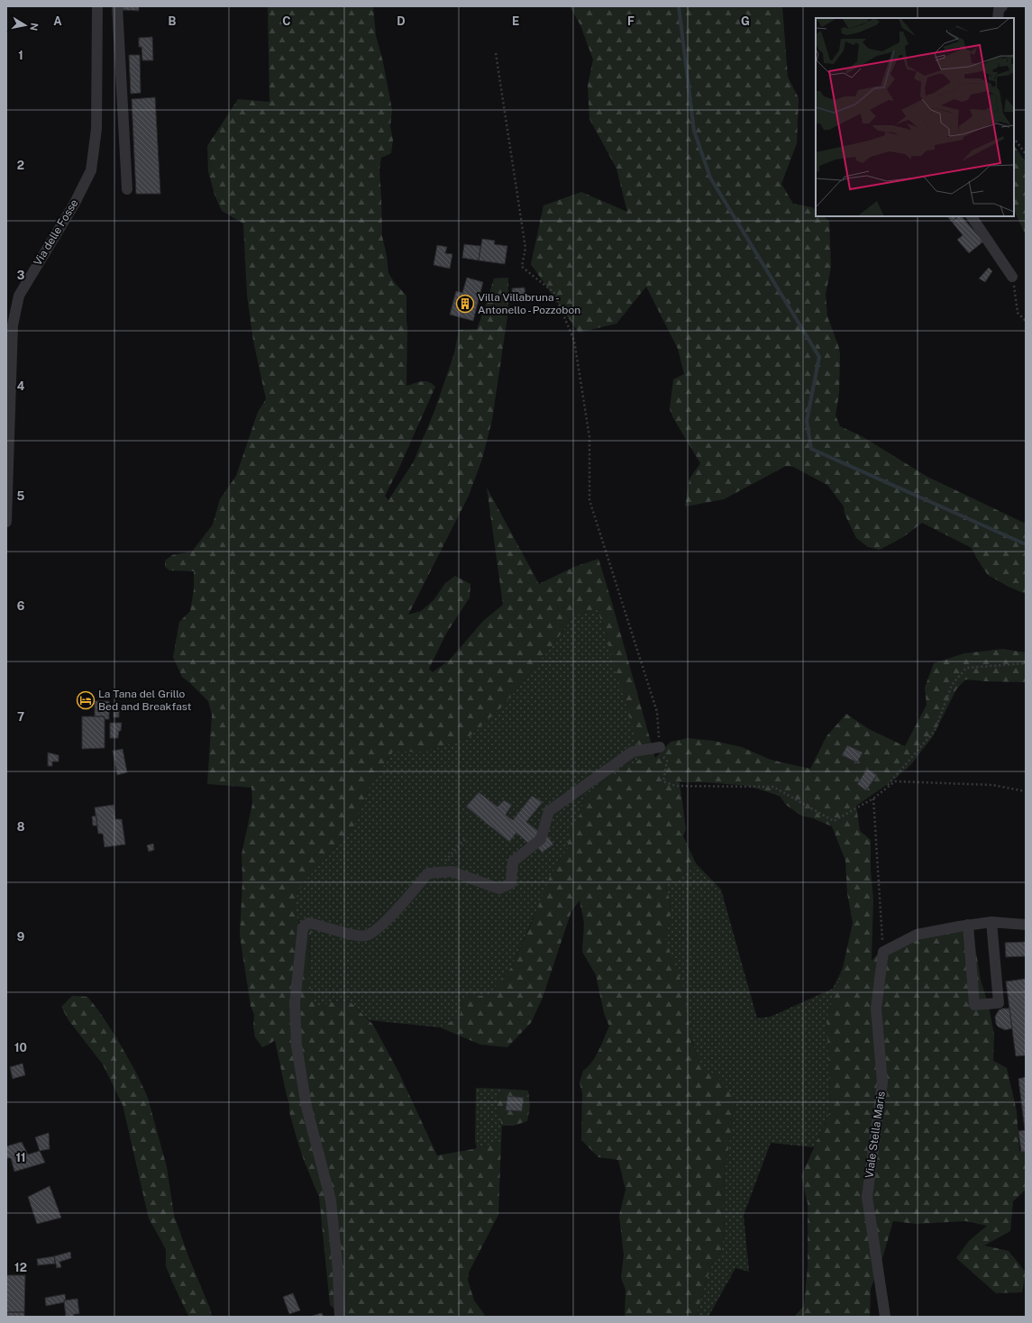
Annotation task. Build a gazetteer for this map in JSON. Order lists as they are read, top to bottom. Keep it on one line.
{"streets":{"street":["Via delle Fosse","Viale Stella Maris"]},"places":{"building":["Villa Villabruna - Antonello - Pozzobon"],"hotel":["La Tana del Grillo Bed and Breakfast"]},"north":"right","grid":{"columns":["A","B","C","D","E","F","G"],"rows":["1","2","3","4","5","6","7","8","9","10","11","12"]}}
